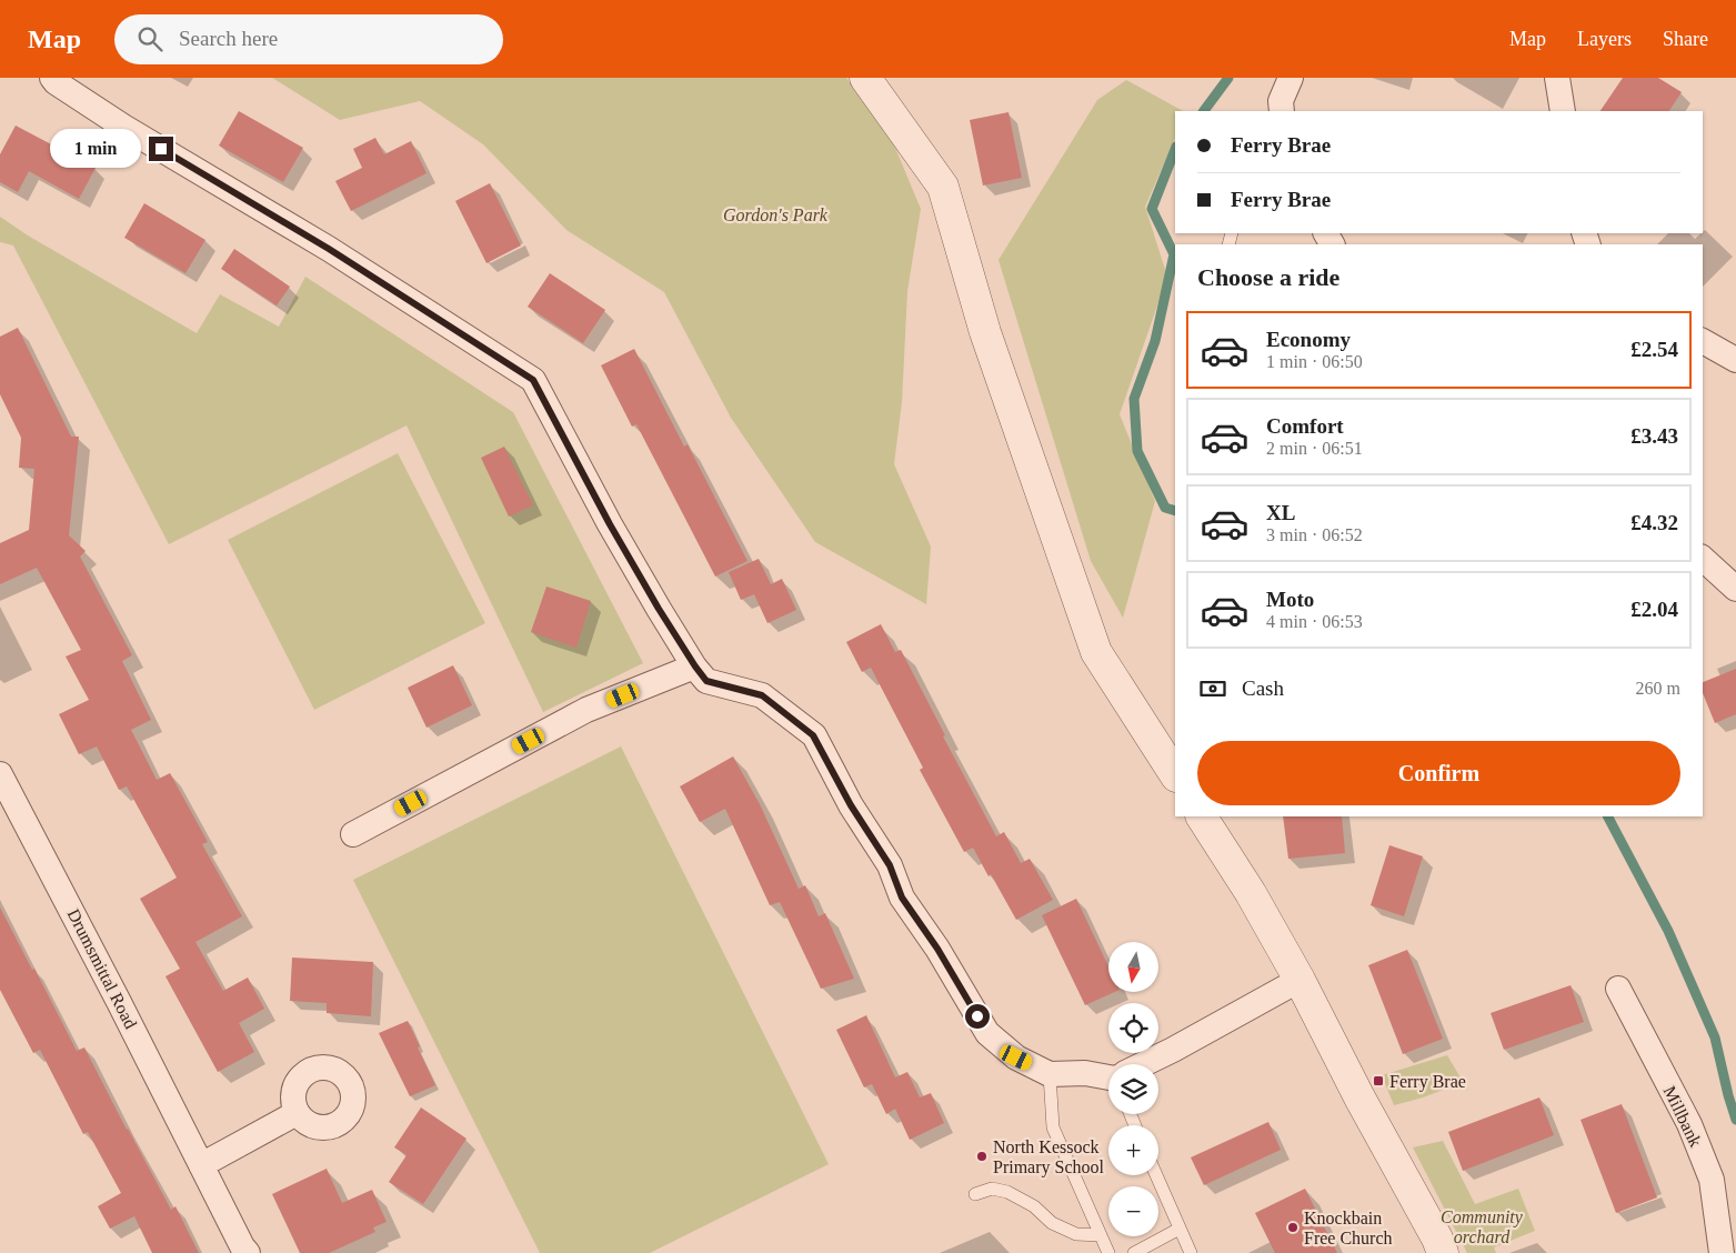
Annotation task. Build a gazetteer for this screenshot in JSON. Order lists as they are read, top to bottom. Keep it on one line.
{"streets":{"street":["Drumsmittal Road","Millbank"]},"parks":["Gordon's Park","Community orchard"],"places":{"transit":["Ferry Brae"],"other":["North Kessock Primary School","Knockbain Free Church"]},"north":"bottom","page":{"header":"Map","search":"Search here","nav":["Map","Layers","Share"],"banner":["Ferry Brae","Ferry Brae"],"bubble":"1 min","heading":"Choose a ride","list":[{"name":"Economy","note":"1 min · 06:50","value":"£2.54"},{"name":"Comfort","note":"2 min · 06:51","value":"£3.43"},{"name":"XL","note":"3 min · 06:52","value":"£4.32"},{"name":"Moto","note":"4 min · 06:53","value":"£2.04"}],"pay":["Cash","260 m"],"buttons":"Confirm","map_buttons":["+","−"]}}
